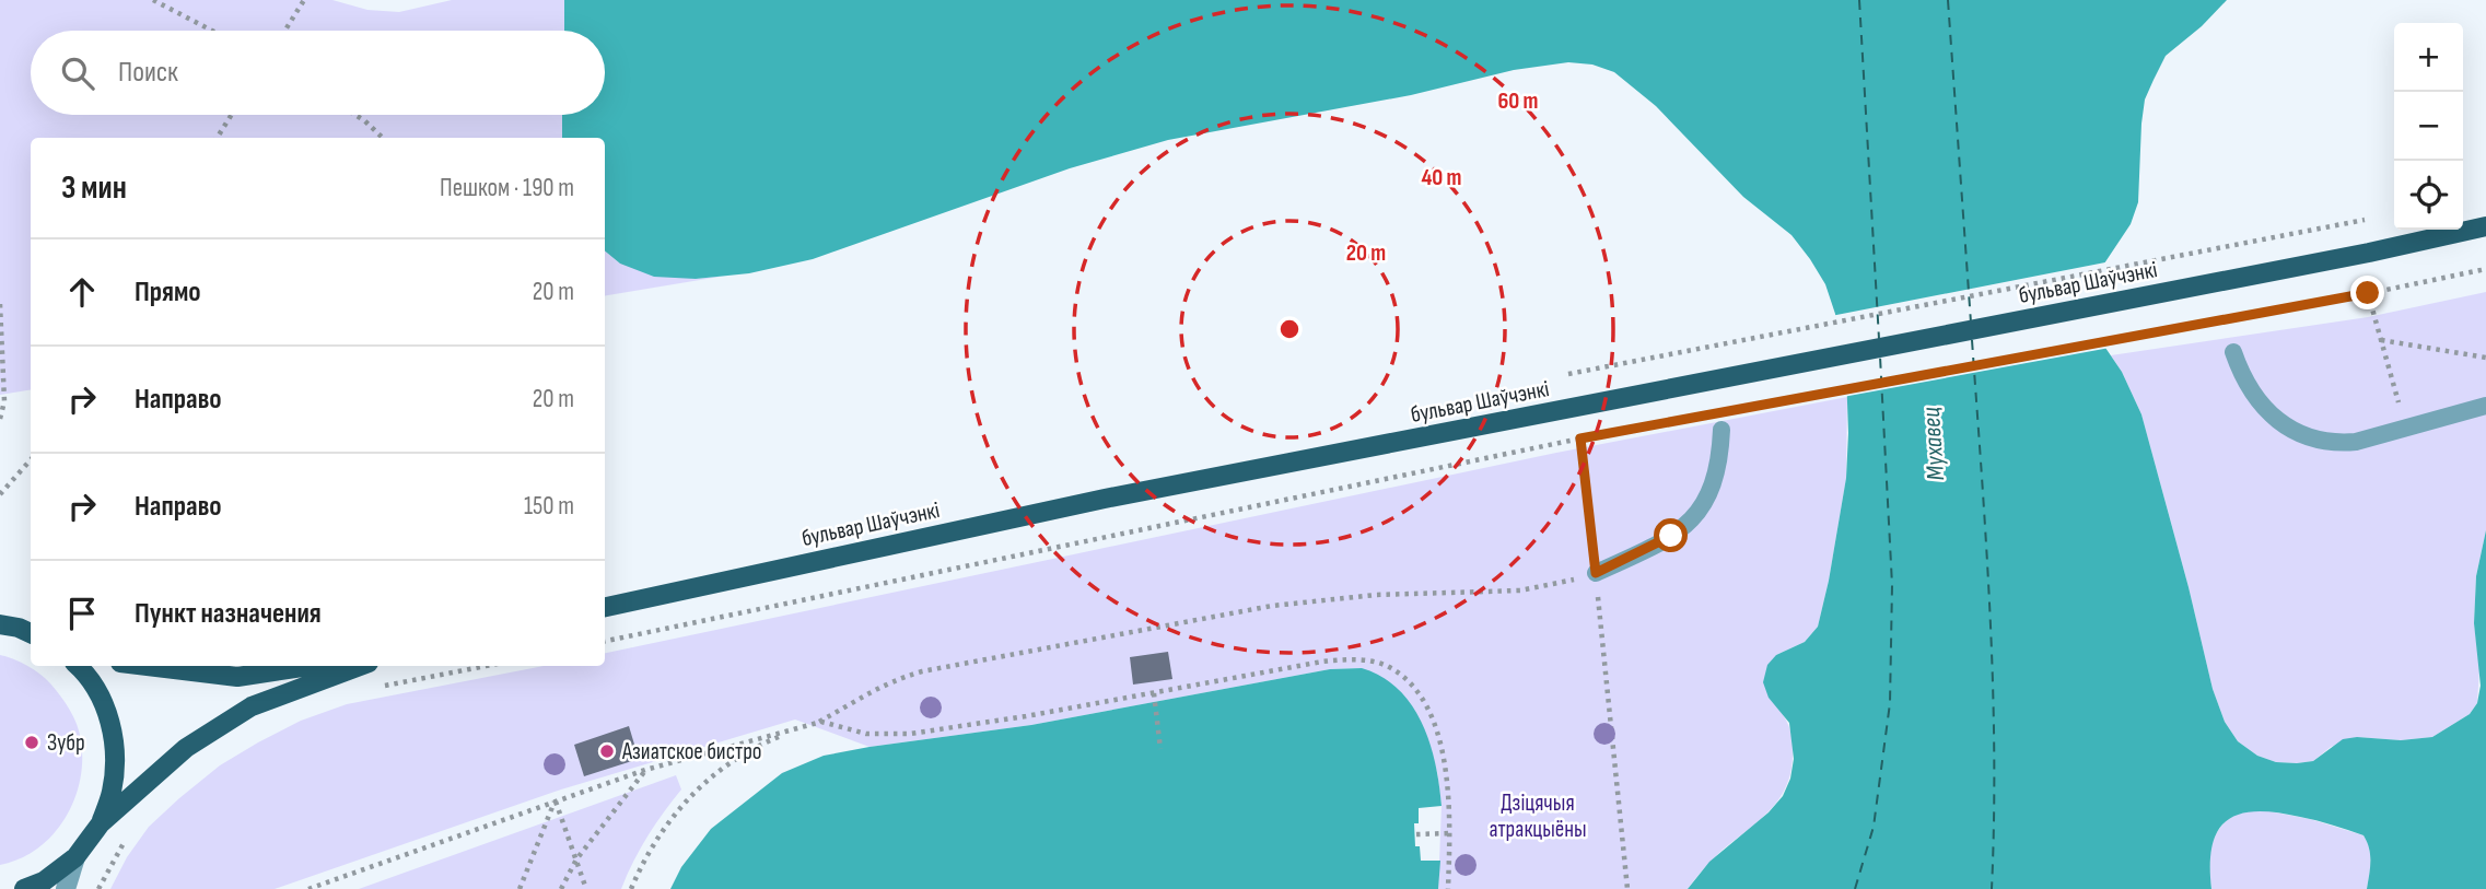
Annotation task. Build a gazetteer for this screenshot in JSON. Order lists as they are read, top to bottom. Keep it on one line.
{"streets":{"main road":["бульвар Шаўчэнкі"]},"water":["Мухавец"],"parks":["Дзіцячыя атракцыёны"],"places":["Зубр","Азиатское бистро"],"page":{"map_buttons":["+","−"],"search":"Поиск","heading":["3 мин","Пешком · 190 m"],"list":[["Прямо","20 m"],["Направо","20 m"],["Направо","150 m"],"Пункт назначения"]},"rings":["60 m","40 m","20 m"]}
